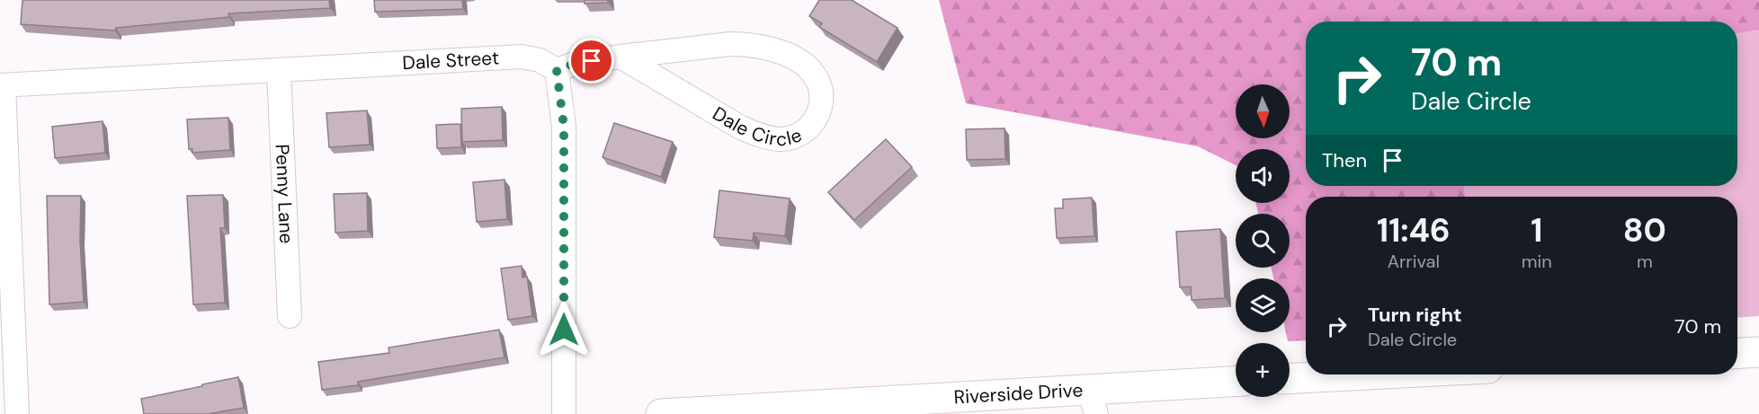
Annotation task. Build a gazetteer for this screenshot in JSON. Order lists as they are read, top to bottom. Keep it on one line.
{"streets":{"main road":["Riverside Drive"],"street":["Dale Street","Dale Circle","Penny Lane"]},"crossings":[["Dale Street","Dale Circle"],["Dale Street","Penny Lane"]],"north":"bottom","page":{"turn":["70 m","Dale Circle"],"map_buttons":"+","then":"Then","eta":["11:46","Arrival","1","min","80","m"],"list":[{"name":"Turn right","note":"Dale Circle","value":"70 m"}]}}
